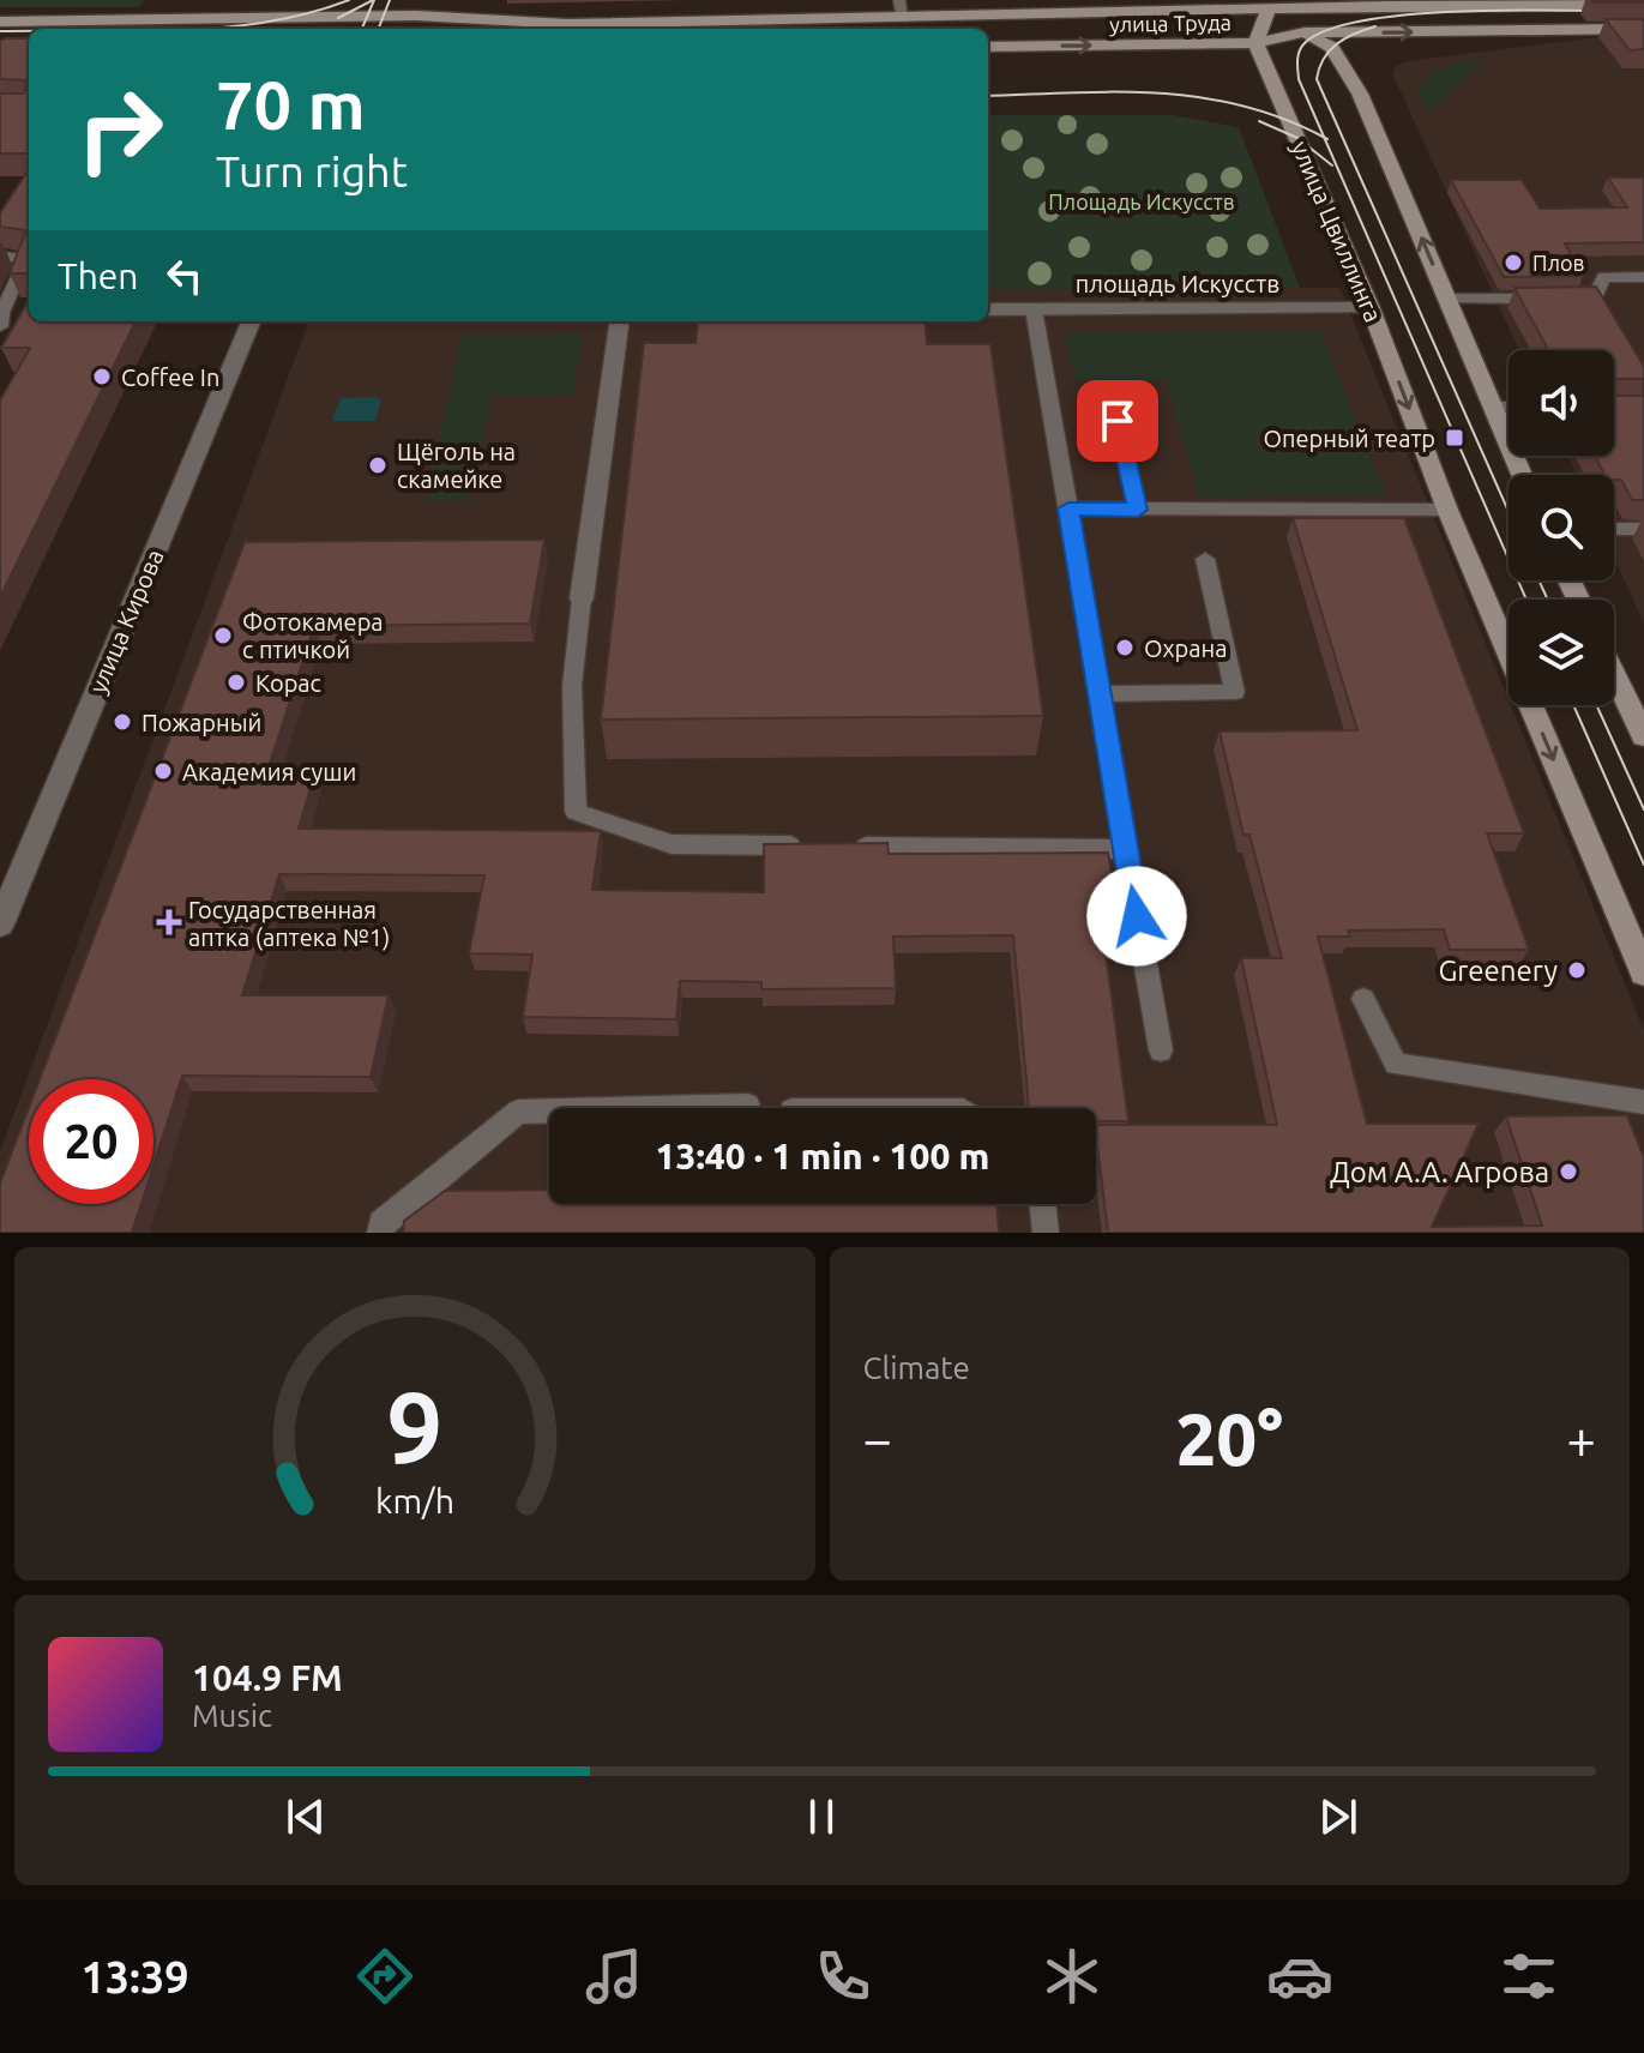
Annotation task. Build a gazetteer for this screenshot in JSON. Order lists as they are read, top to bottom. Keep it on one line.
{"streets":{"main road":["улица Труда","улица Цвиллинга"],"street":["площадь Искусств","улица Кирова"]},"crossings":[["улица Труда","улица Цвиллинга"],["улица Цвиллинга","площадь Искусств"]],"parks":["Площадь Искусств"],"places":{"other":["Плов","Coffee In","Щёголь на скамейке","Фотокамера с птичкой","Охрана","Корас","Пожарный","Академия суши","Greenery","Дом А.А. Агрова"],"transit":["Оперный театр"],"health":["Государственная аптка (аптека №1)"]},"page":{"turn":["70 m","Turn right"],"then":"Then","limit":"20","trip":"13:40 · 1 min · 100 m","tile":"Climate","heat":["−","20°","+"],"song":["104.9 FM","Music"],"tabs":"13:39","gauge":["9","km/h"]}}
